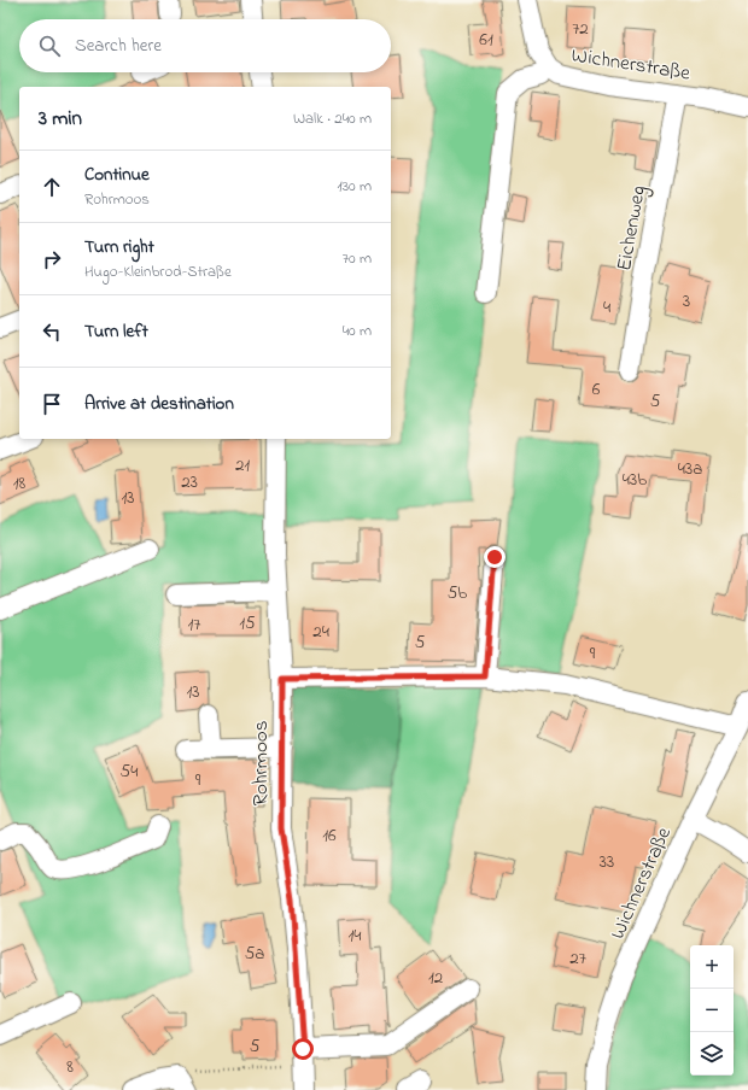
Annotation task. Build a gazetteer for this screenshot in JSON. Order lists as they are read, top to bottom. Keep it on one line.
{"streets":{"street":["Wichnerstraße","Eichenweg","Rohrmoos"]},"crossings":[["Wichnerstraße","Eichenweg"]],"house_numbers":["72","61","3","4","6","5","21","43a","43b","23","18","13","5b","15","17","24","5","9","13","54","9","16","33","14","5a","27","12","5","8"],"page":{"search":"Search here","heading":["3 min","Walk · 240 m"],"list":[["Continue","Rohrmoos","130 m"],["Turn right","Hugo-Kleinbrod-Straße","70 m"],["Turn left","40 m"],"Arrive at destination"],"map_buttons":["+","−"]}}
